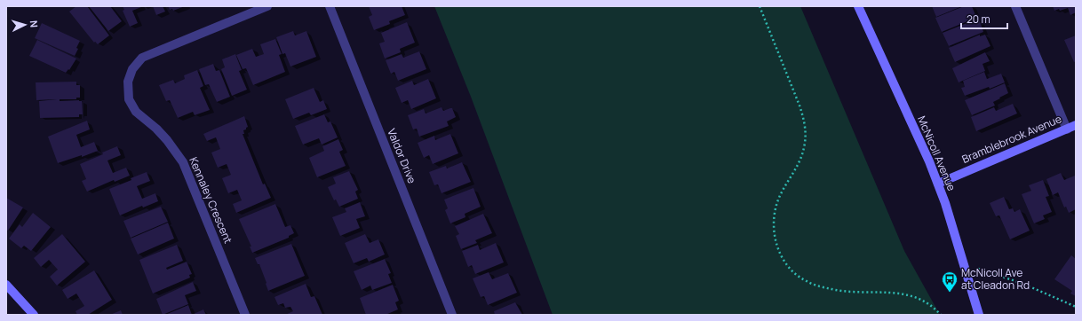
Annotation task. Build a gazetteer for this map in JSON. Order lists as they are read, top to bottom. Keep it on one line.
{"streets":{"main road":["Bramblebrook Avenue","McNicoll Avenue"],"street":["Valdor Drive","Kennaley Crescent"]},"crossings":[["Bramblebrook Avenue","McNicoll Avenue"]],"places":{"bus stop":["McNicoll Ave at Cleadon Rd"]},"scale_bar":"20 m","north":"right"}
